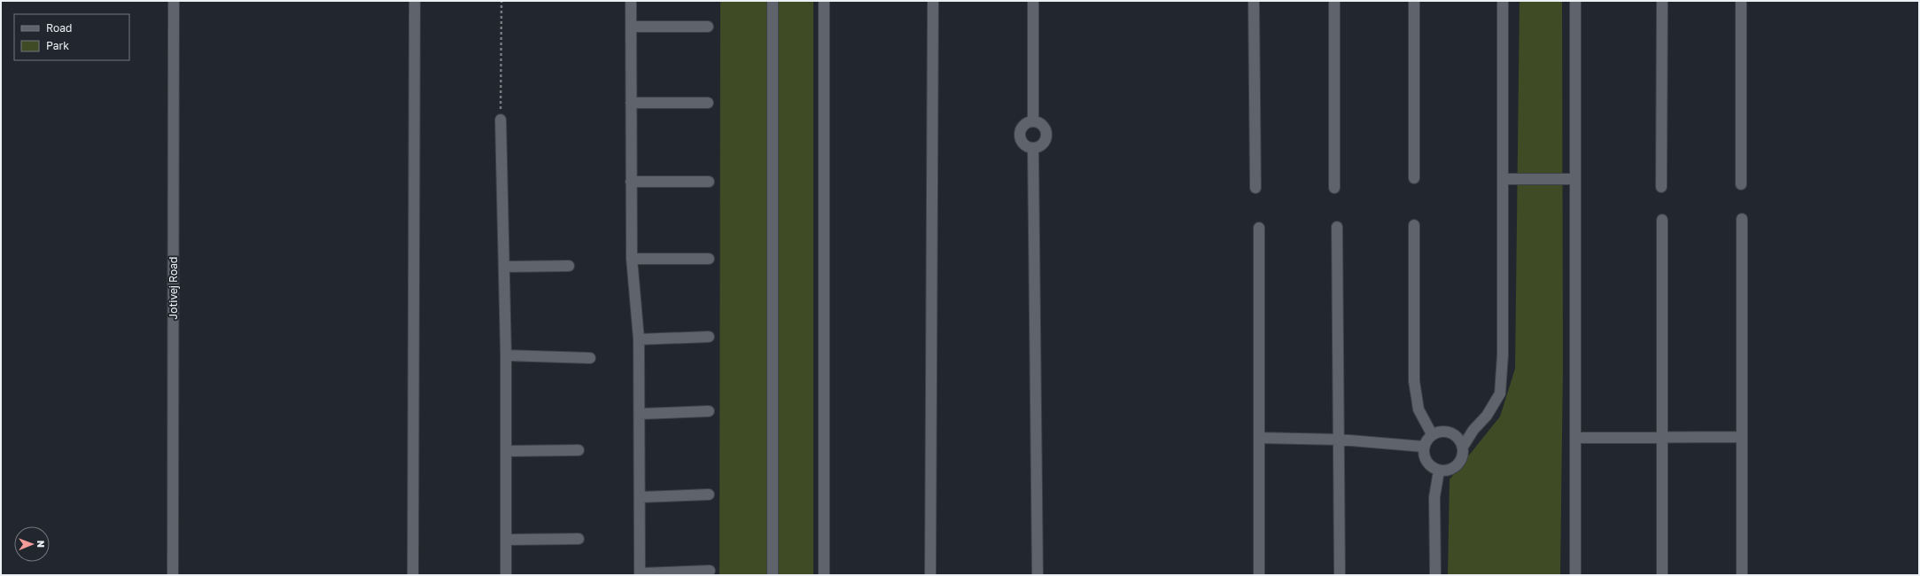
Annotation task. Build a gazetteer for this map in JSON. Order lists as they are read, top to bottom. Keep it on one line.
{"streets":{"street":["Jotivej Road"]},"legend":["Road","Park"],"north":"right"}
